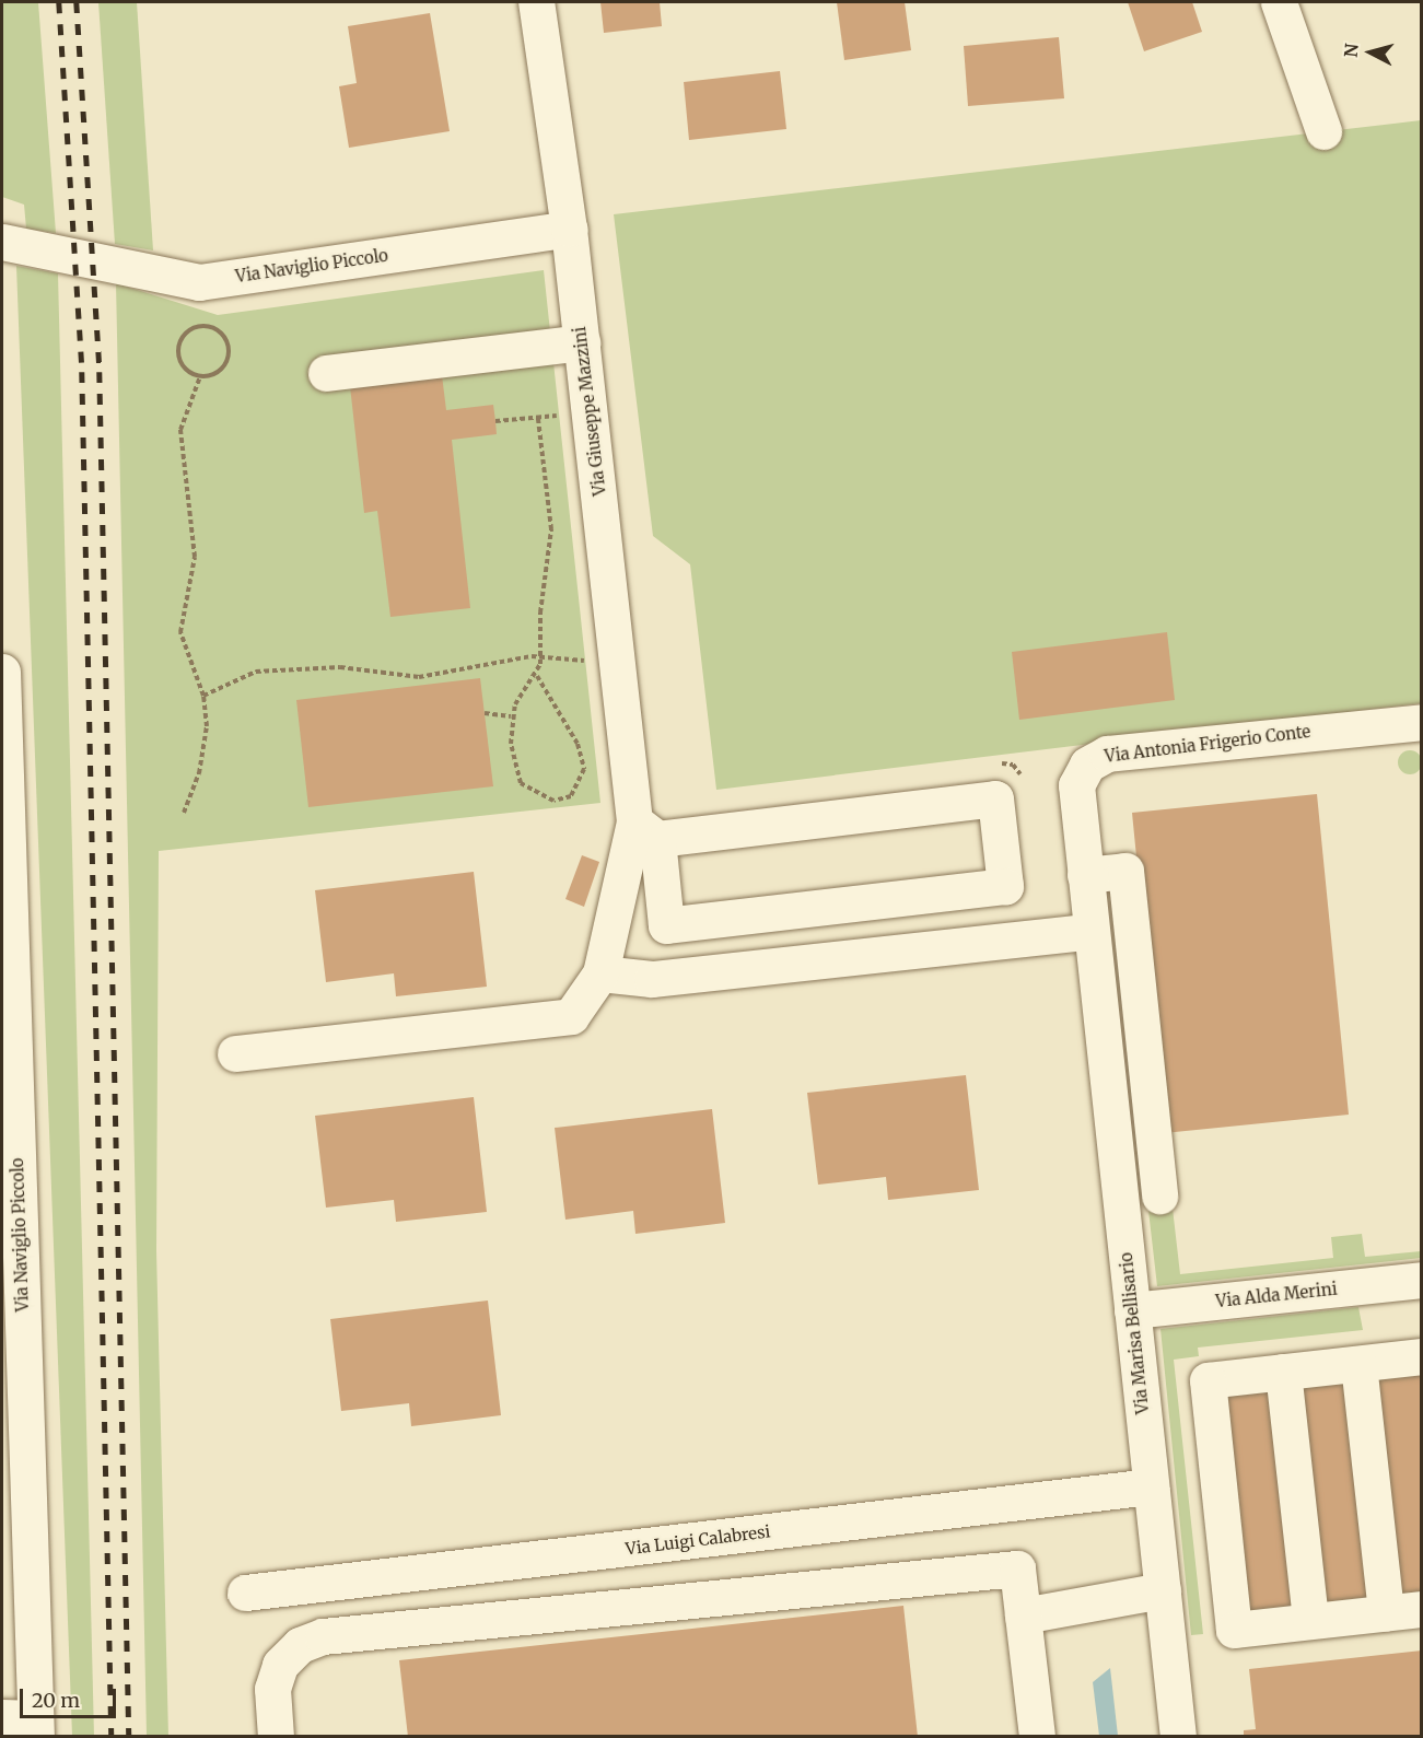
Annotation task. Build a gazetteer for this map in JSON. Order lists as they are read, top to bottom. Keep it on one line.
{"streets":{"street":["Via Naviglio Piccolo","Via Giuseppe Mazzini","Via Antonia Frigerio Conte","Via Alda Merini","Via Marisa Bellisario","Via Luigi Calabresi"]},"crossings":[["Via Naviglio Piccolo","Via Giuseppe Mazzini"],["Via Antonia Frigerio Conte","Via Marisa Bellisario"],["Via Alda Merini","Via Marisa Bellisario"],["Via Marisa Bellisario","Via Luigi Calabresi"]],"scale_bar":"20 m","north":"left"}
